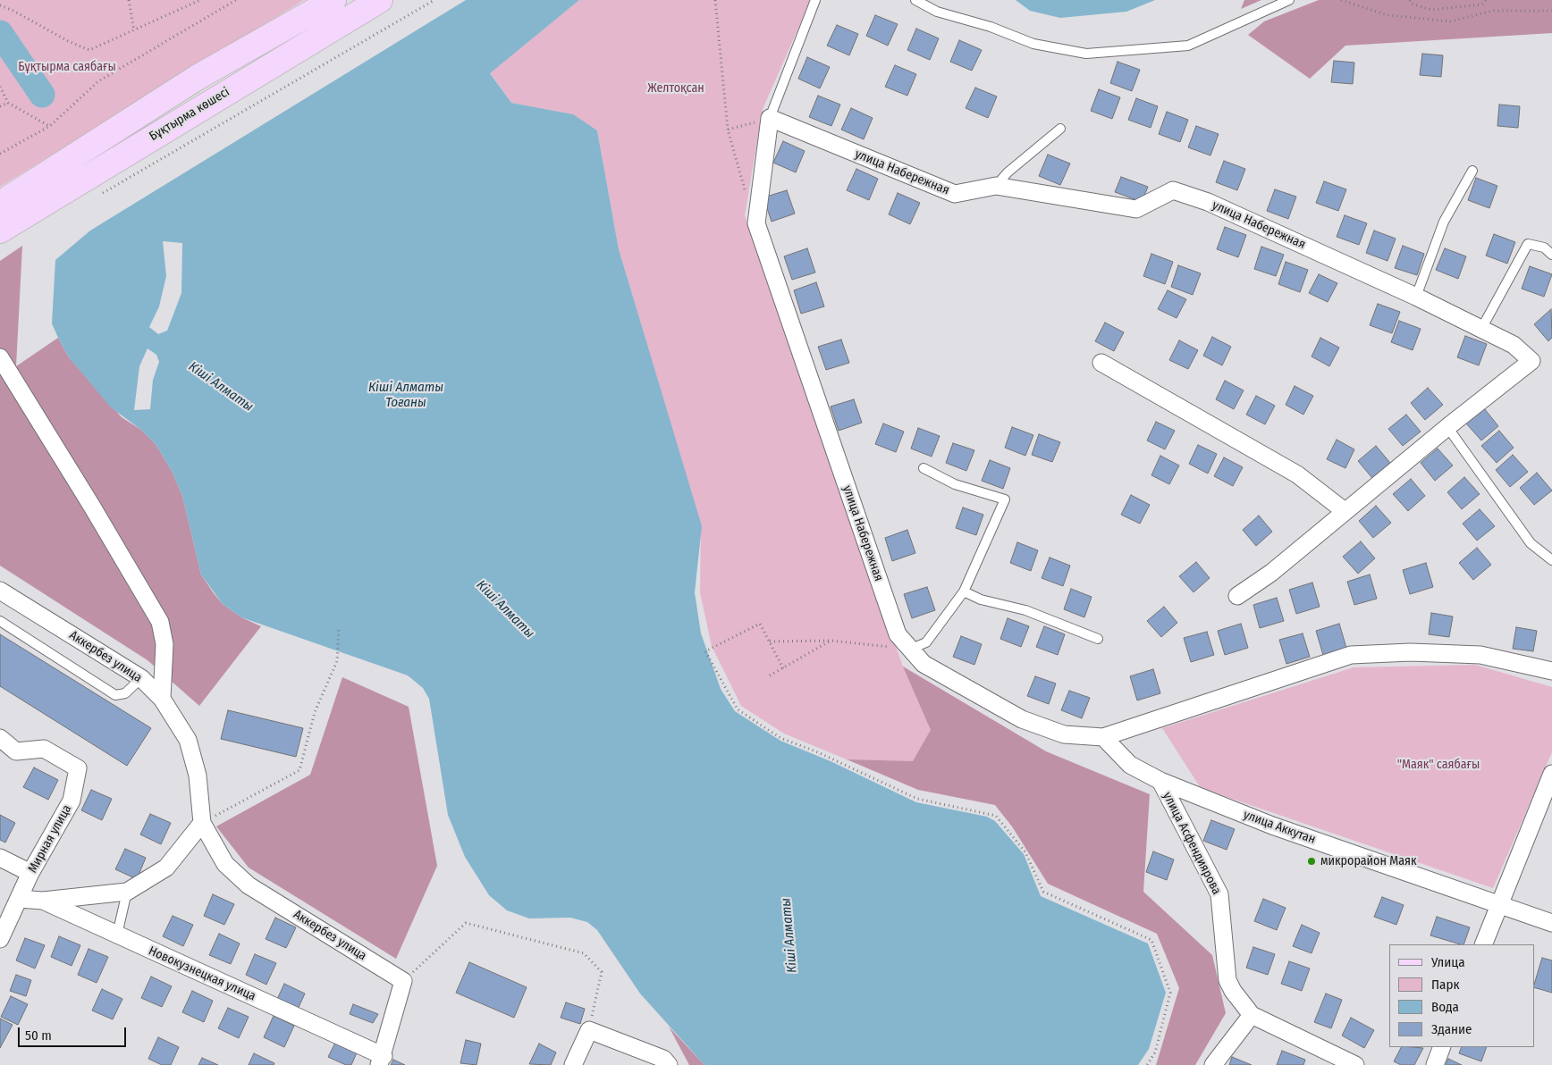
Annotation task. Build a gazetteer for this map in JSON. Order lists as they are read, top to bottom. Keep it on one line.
{"streets":{"main road":["Бұқтырма көшесі"],"street":["улица Набережная","Аккербез улица","улица Аккутан","Мирная улица","улица Асфендиярова","Новокузнецкая улица"]},"crossings":[["улица Набережная","улица Асфендиярова"],["улица Аккутан","улица Асфендиярова"],["Мирная улица","Новокузнецкая улица"]],"water":["Кіші Алматы","Кіші Алматы Тоғаны"],"parks":["Бұқтырма саябағы","Желтоқсан","\"Маяк\" саябағы"],"places":["микрорайон Маяк"],"legend":["Улица","Парк","Вода","Здание"],"scale_bar":"50 m"}
